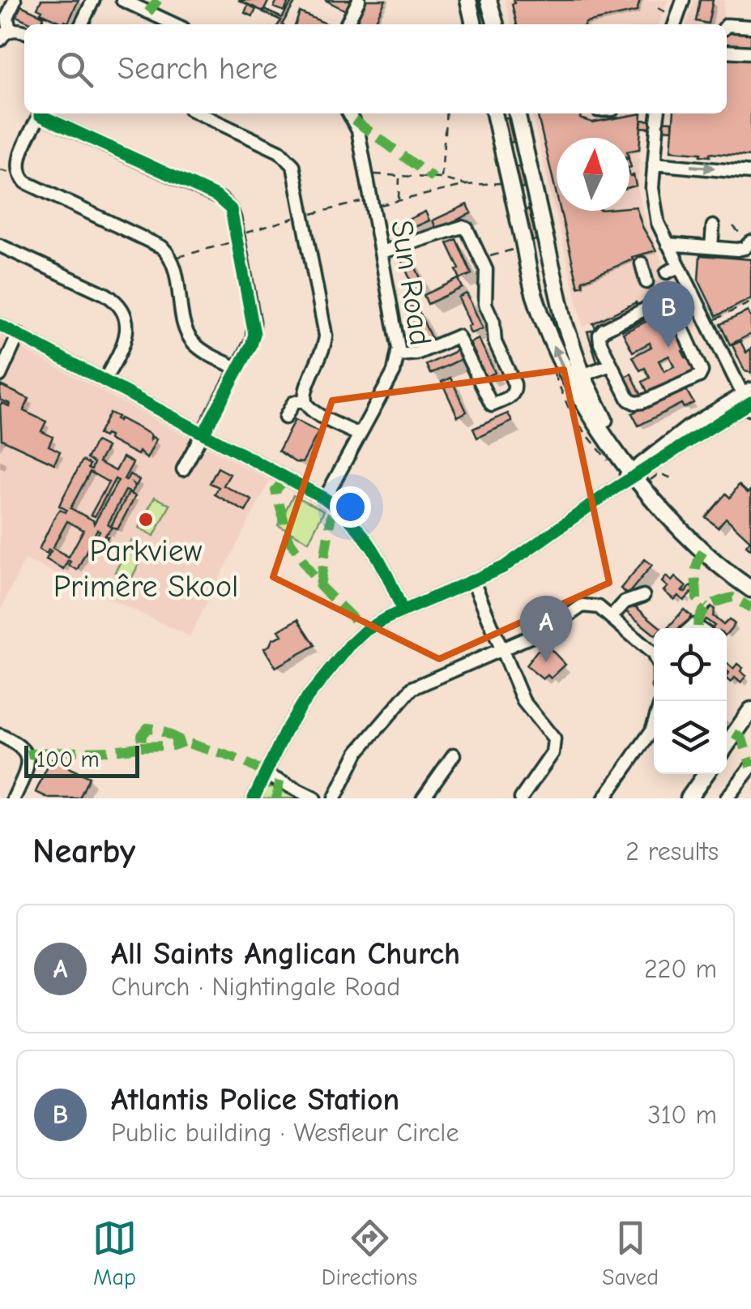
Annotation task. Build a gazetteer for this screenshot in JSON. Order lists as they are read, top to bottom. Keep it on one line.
{"streets":{"street":["Sun Road"]},"places":["Parkview Primêre Skool"],"scale_bar":"100 m","north":"top","page":{"search":"Search here","pins":["B","A"],"scale":"100 m","heading":["Nearby","2 results"],"list":[{"mark":"A","name":"All Saints Anglican Church","note":"Church · Nightingale Road","value":"220 m"},{"mark":"B","name":"Atlantis Police Station","note":"Public building · Wesfleur Circle","value":"310 m"}],"nav":["Map","Directions","Saved"]}}
